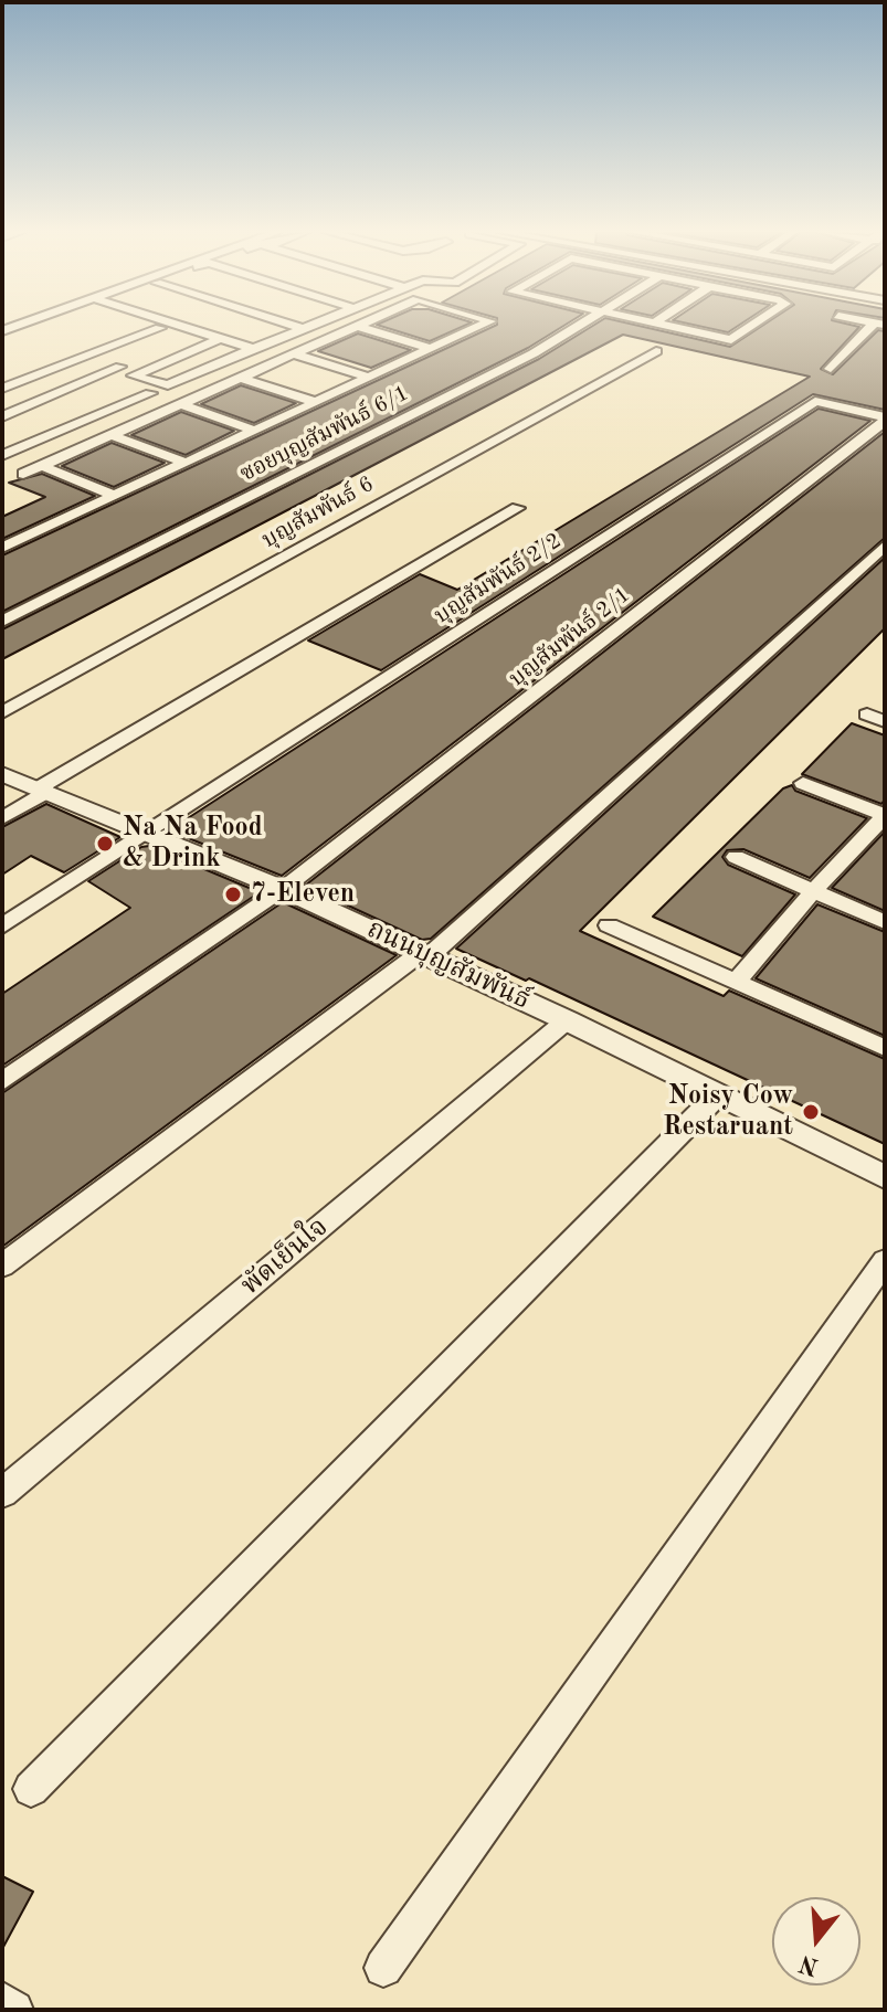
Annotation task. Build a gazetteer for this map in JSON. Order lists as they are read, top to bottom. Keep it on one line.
{"streets":{"street":["ซอยบุญสัมพันธ์ 6/1","บุญสัมพันธ์ 6","บุญสัมพันธ์ 2/2","บุญสัมพันธ์ 2/1","ถนนบุญสัมพันธ์","พัดเย็นใจ"]},"crossings":[["บุญสัมพันธ์ 2/2","บุญสัมพันธ์ 2/1"],["บุญสัมพันธ์ 2/2","ถนนบุญสัมพันธ์"],["บุญสัมพันธ์ 2/1","ถนนบุญสัมพันธ์"],["ถนนบุญสัมพันธ์","พัดเย็นใจ"]],"places":["Na Na Food & Drink","7-Eleven","Noisy Cow Restaruant"],"north":"bottom"}
